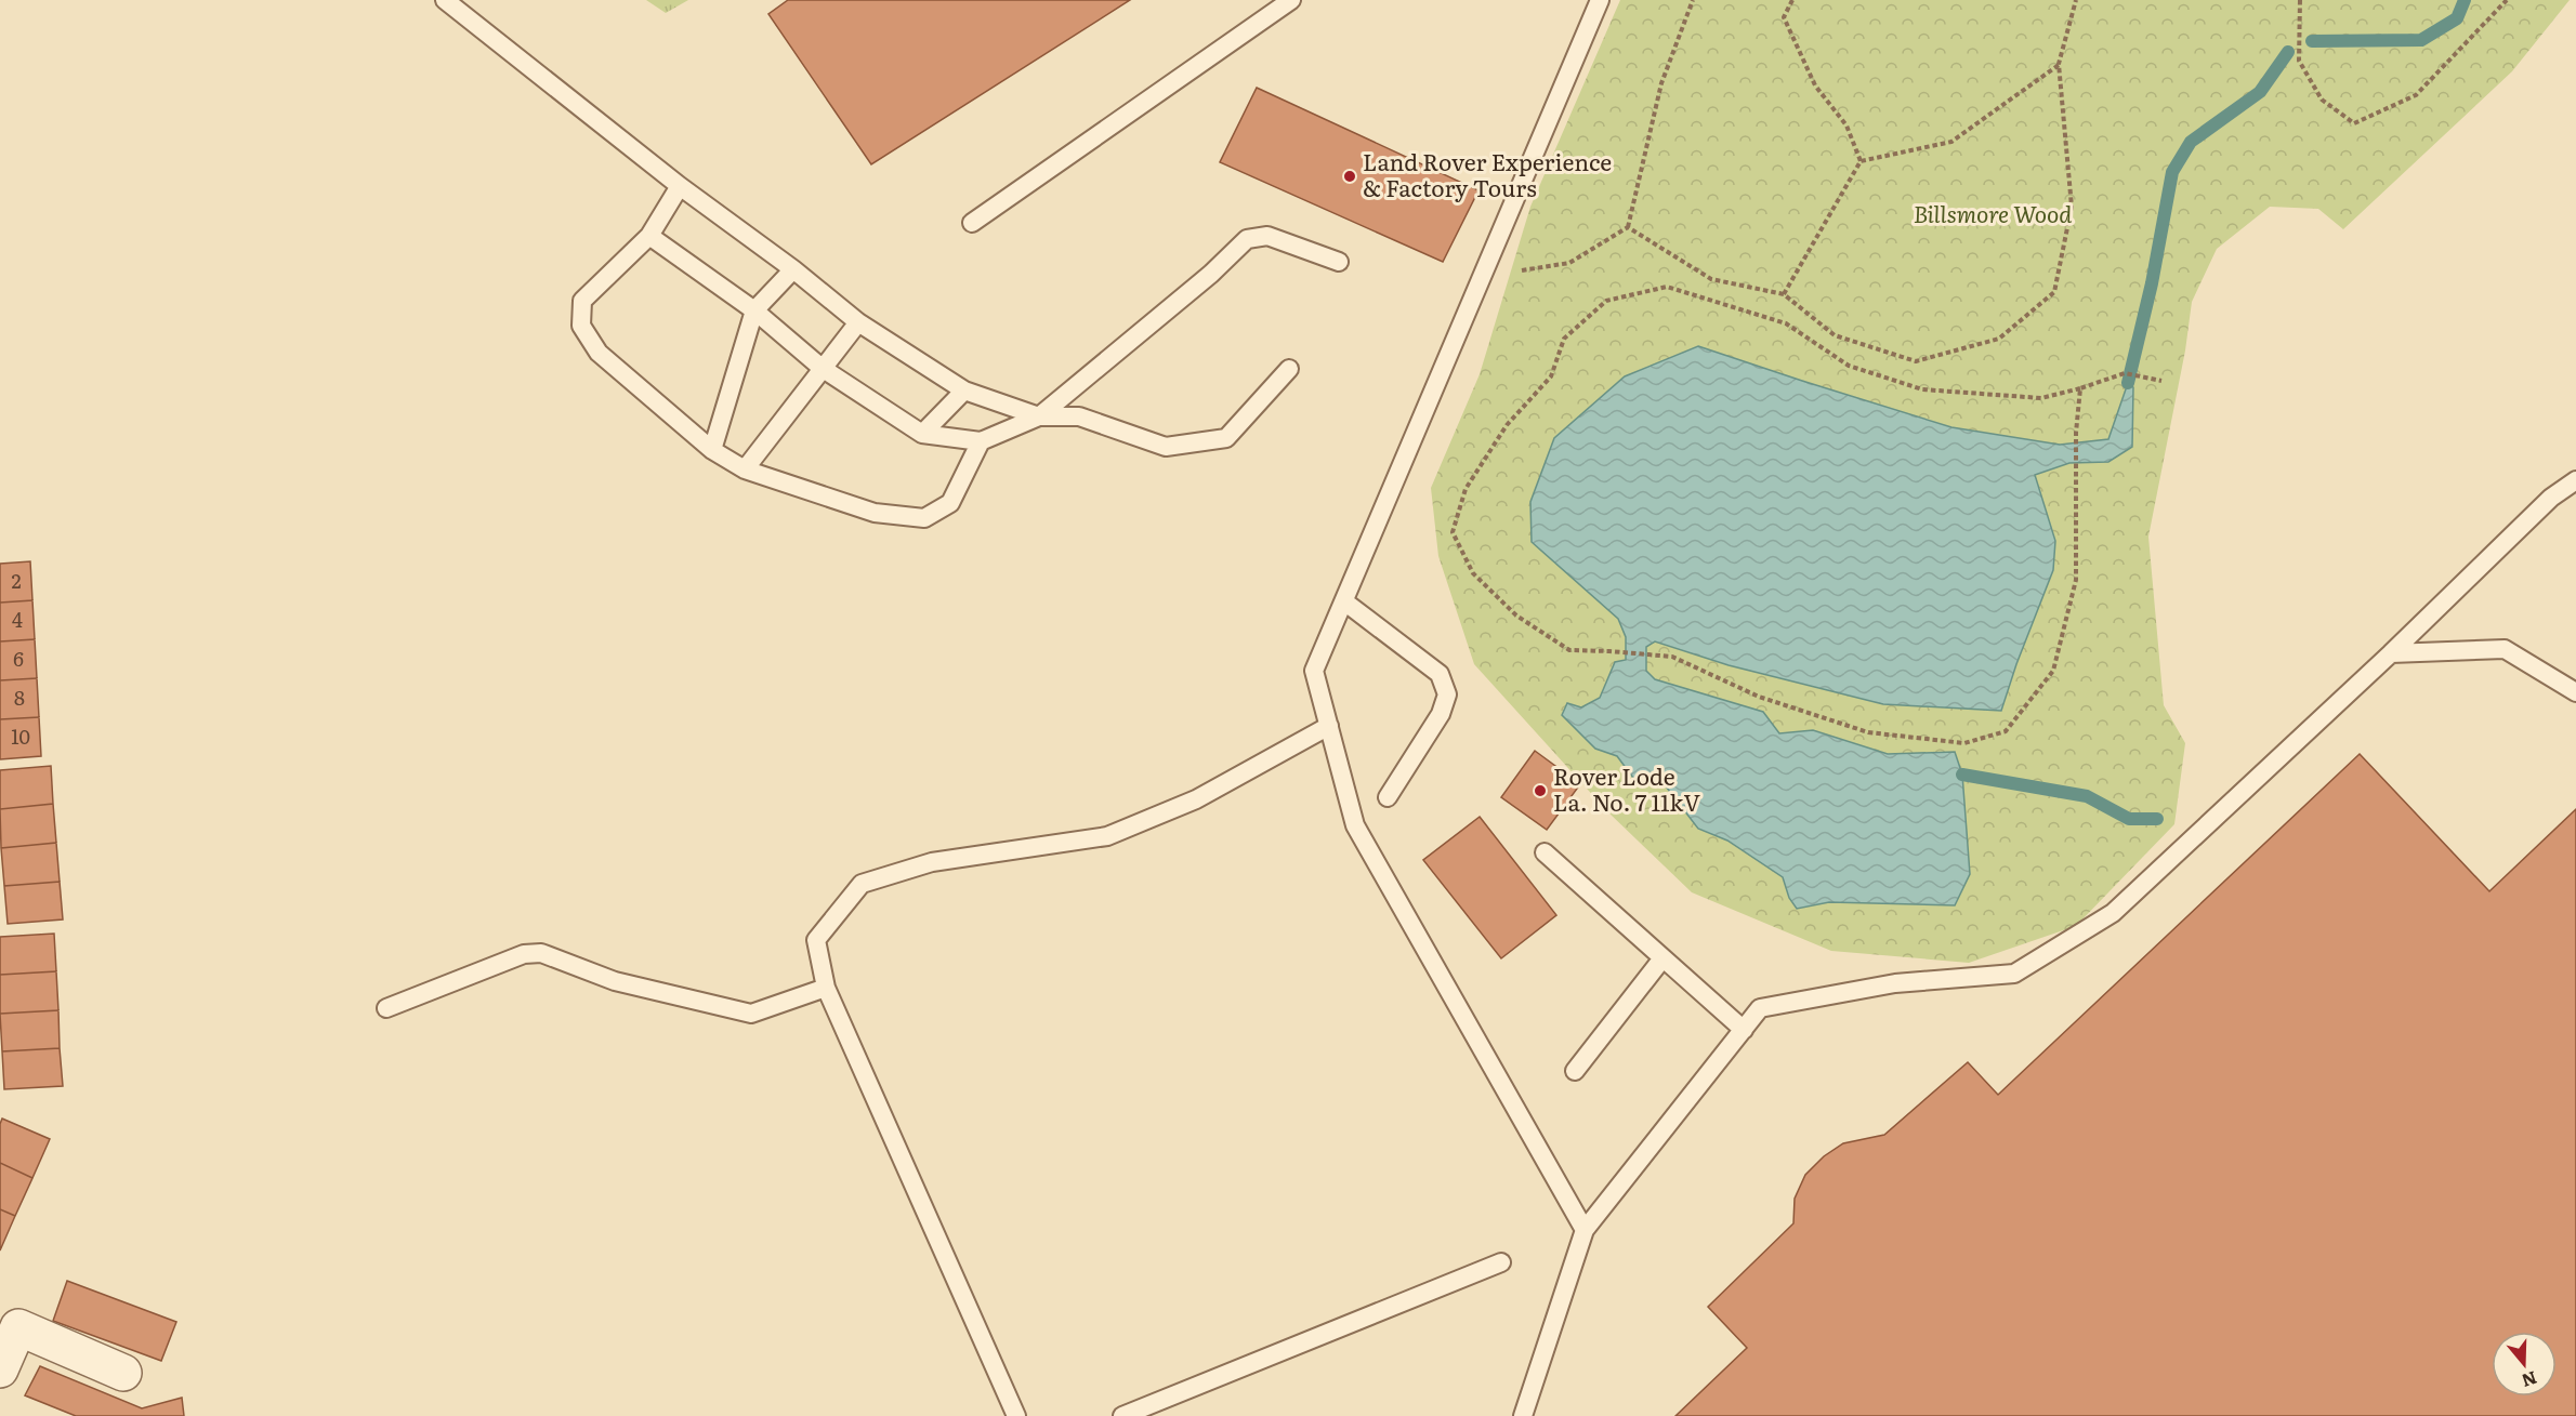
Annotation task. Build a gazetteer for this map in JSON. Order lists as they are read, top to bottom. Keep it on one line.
{"parks":["Billsmore Wood"],"places":["Land Rover Experience & Factory Tours","Rover Lode La. No. 7 11kV"],"house_numbers":["2","4","6","8","10"],"north":"bottom"}
